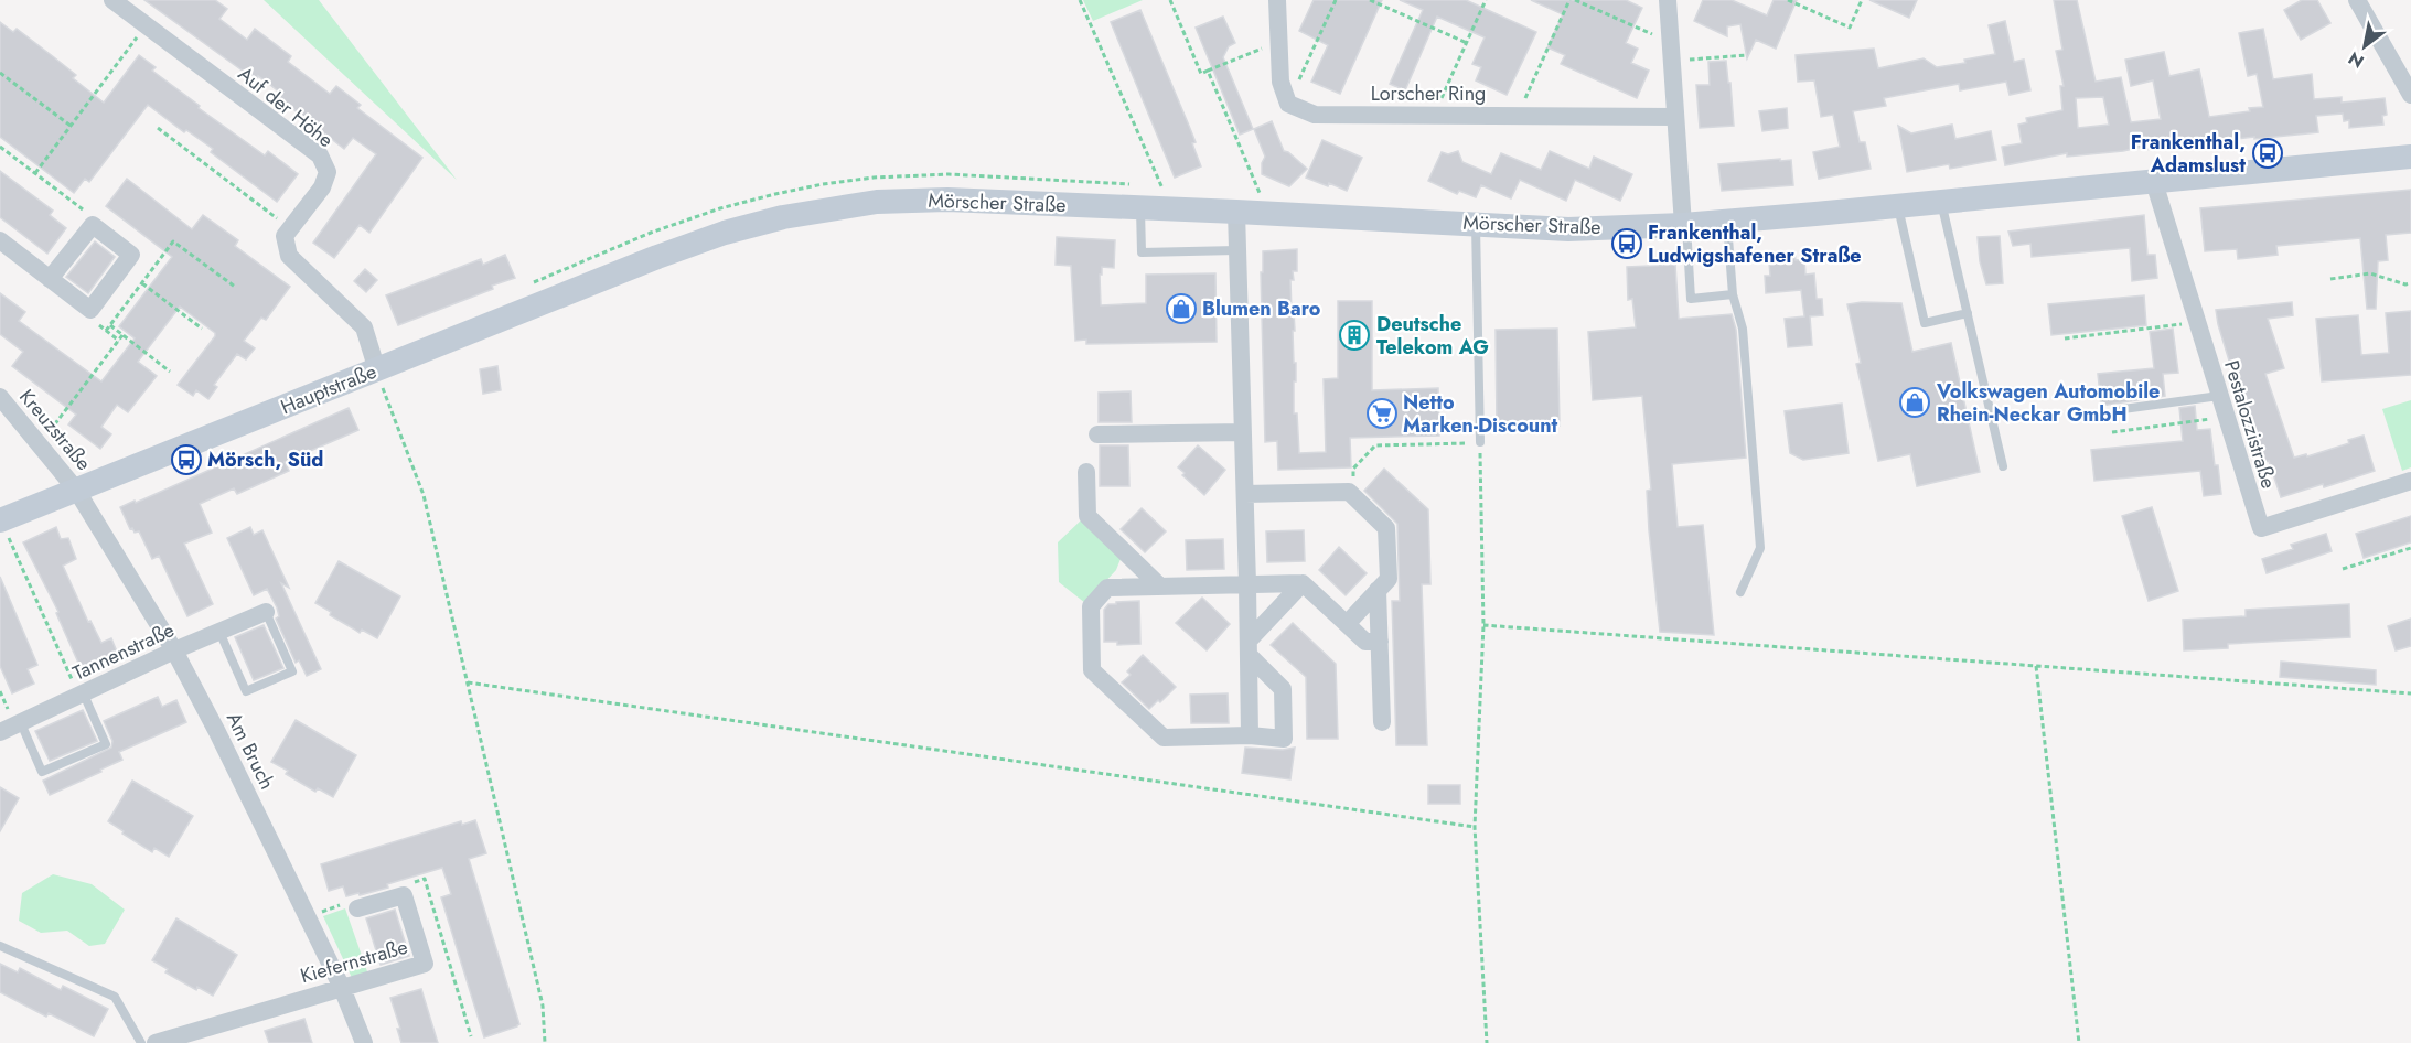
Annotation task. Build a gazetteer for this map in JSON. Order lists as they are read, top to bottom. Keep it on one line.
{"streets":{"street":["Lorscher Ring","Auf der Höhe","Mörscher Straße","Hauptstraße","Pestalozzistraße","Kreuzstraße","Tannenstraße","Am Bruch","Kiefernstraße"]},"crossings":[["Mörscher Straße","Hauptstraße"],["Mörscher Straße","Pestalozzistraße"],["Hauptstraße","Kreuzstraße"],["Hauptstraße","Am Bruch"],["Kreuzstraße","Am Bruch"],["Tannenstraße","Am Bruch"],["Am Bruch","Kiefernstraße"]],"places":{"bus stop":["Frankenthal, Adamslust","Frankenthal, Ludwigshafener Straße","Mörsch, Süd"],"shop":["Blumen Baro","Volkswagen Automobile Rhein-Neckar GmbH"],"building":["Deutsche Telekom AG"],"supermarket":["Netto Marken-Discount"]},"north":"bottom left"}
